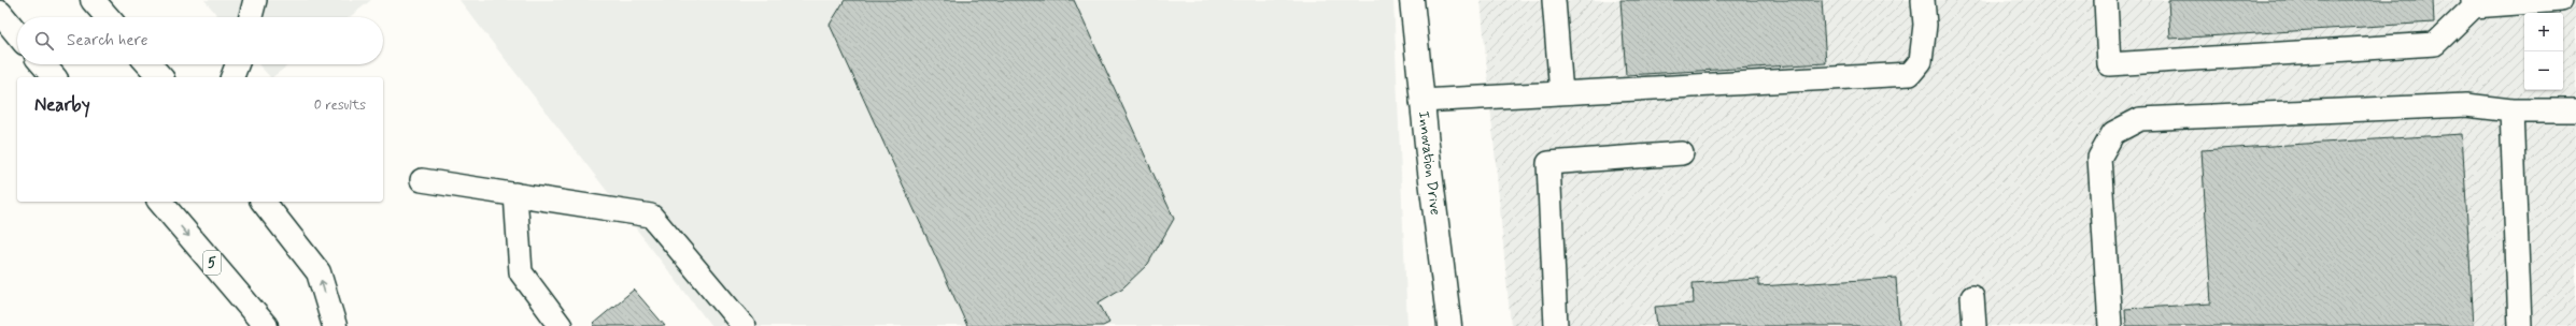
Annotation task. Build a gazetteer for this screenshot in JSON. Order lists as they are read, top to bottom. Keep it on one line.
{"streets":{"main road":["Innovation Drive","5"]},"page":{"map_buttons":["+","−"],"search":"Search here","heading":["Nearby","0 results"]}}
